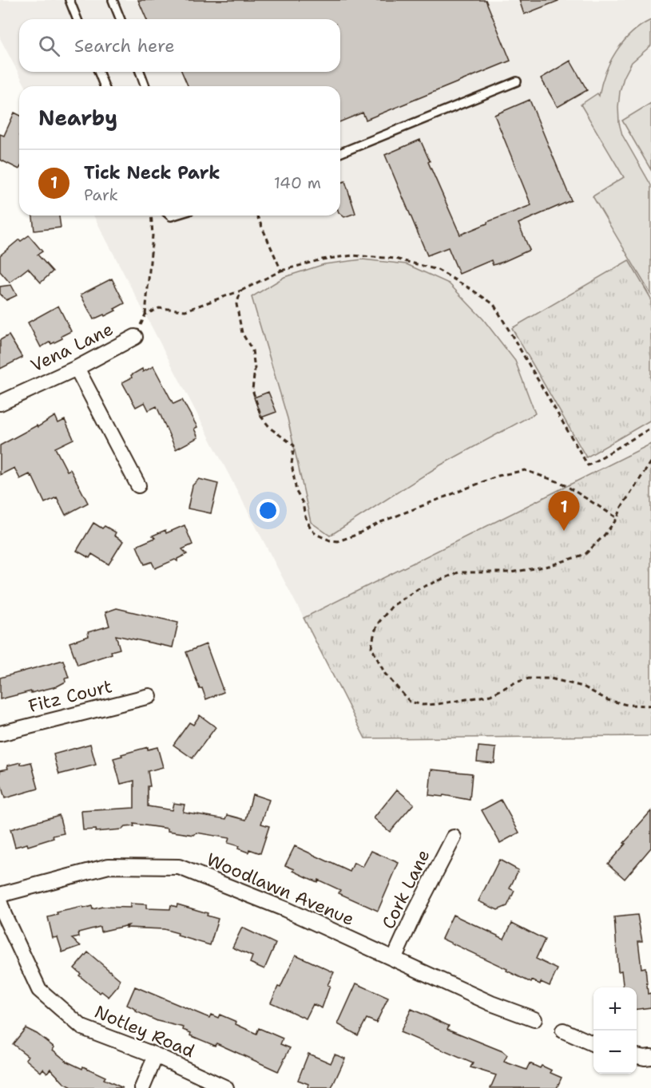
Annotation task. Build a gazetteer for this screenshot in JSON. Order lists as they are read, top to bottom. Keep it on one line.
{"streets":{"street":["Vena Lane","Fitz Court","Woodlawn Avenue","Cork Lane","Notley Road"]},"crossings":[["Woodlawn Avenue","Cork Lane"]],"page":{"search":"Search here","heading":"Nearby","list":[{"mark":"1","name":"Tick Neck Park","note":"Park","value":"140 m"}],"pins":"1","map_buttons":["+","−"]}}
